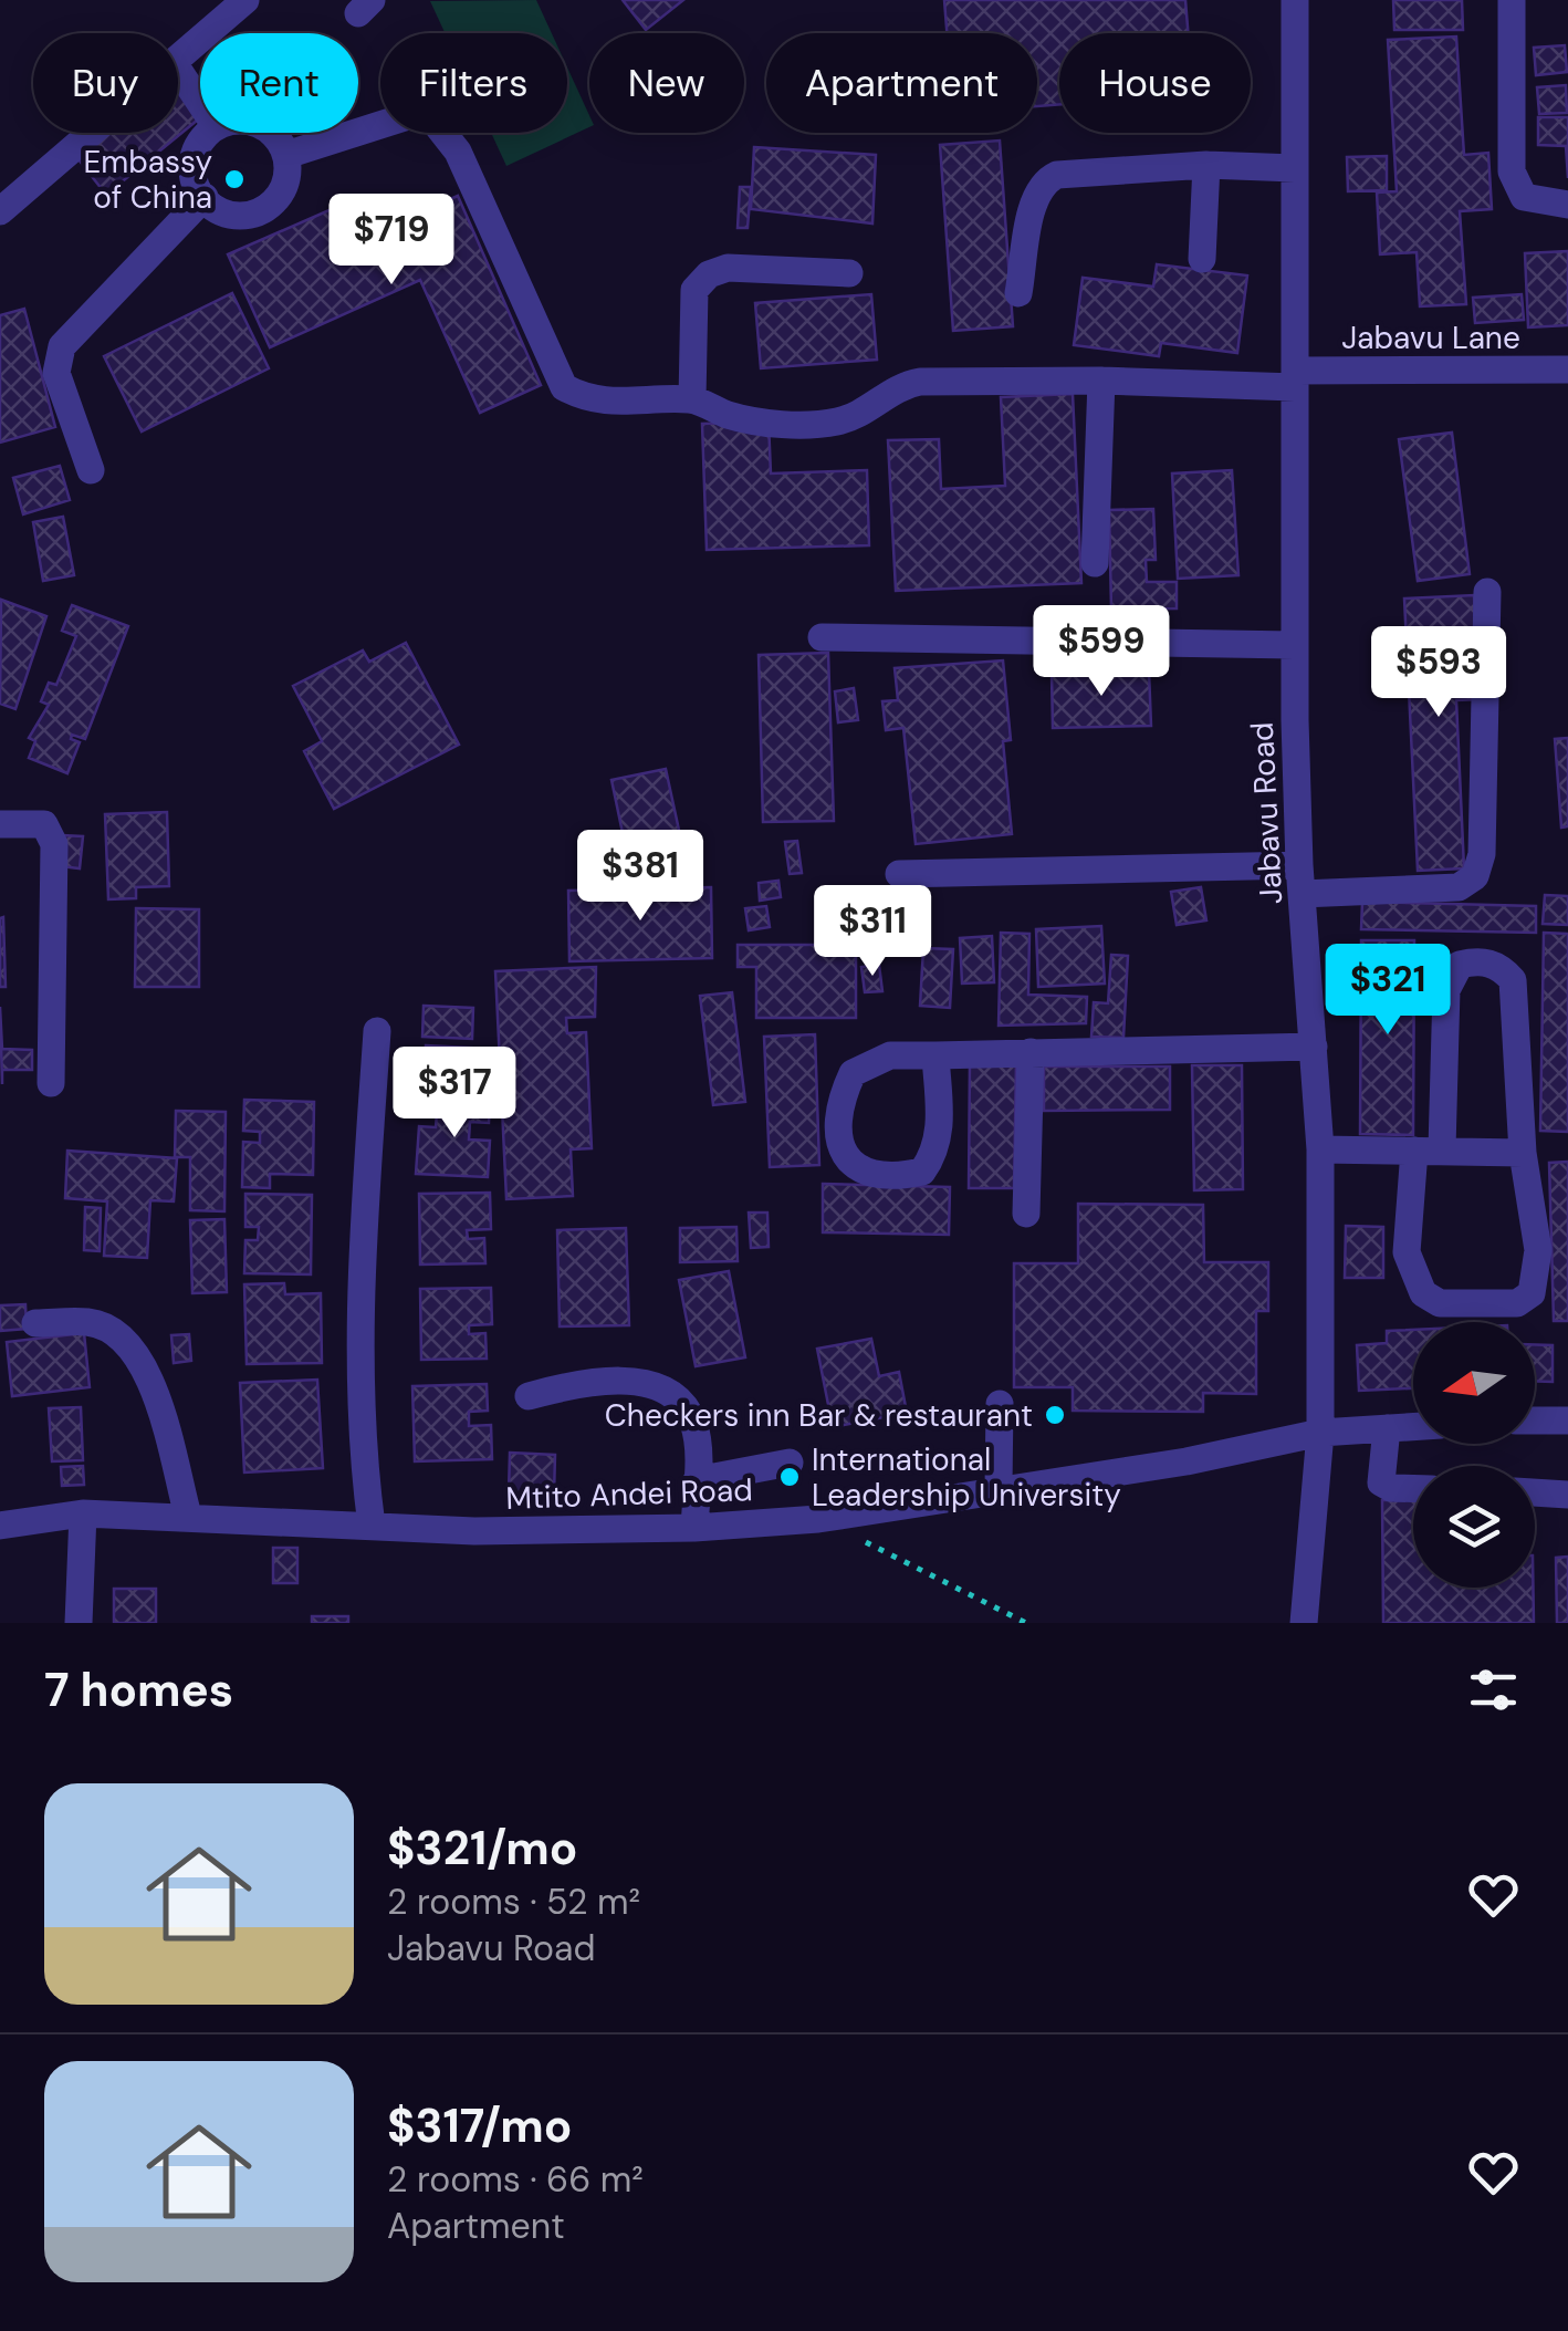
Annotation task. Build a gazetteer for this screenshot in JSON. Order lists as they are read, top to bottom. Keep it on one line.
{"streets":{"street":["Jabavu Lane","Jabavu Road","Mtito Andei Road"]},"crossings":[["Jabavu Lane","Jabavu Road"],["Jabavu Road","Mtito Andei Road"]],"places":["Embassy of China","Checkers inn Bar & restaurant","International Leadership University"],"north":"left","page":{"chip":["Buy","Rent","Filters","New","Apartment","House"],"price":["$719","$599","$593","$381","$311","$321","$317"],"heading":"7 homes","list":[{"name":"$321/mo","note":"2 rooms · 52 m² · Jabavu Road"},{"name":"$317/mo","note":"2 rooms · 66 m² · Apartment"}]}}
